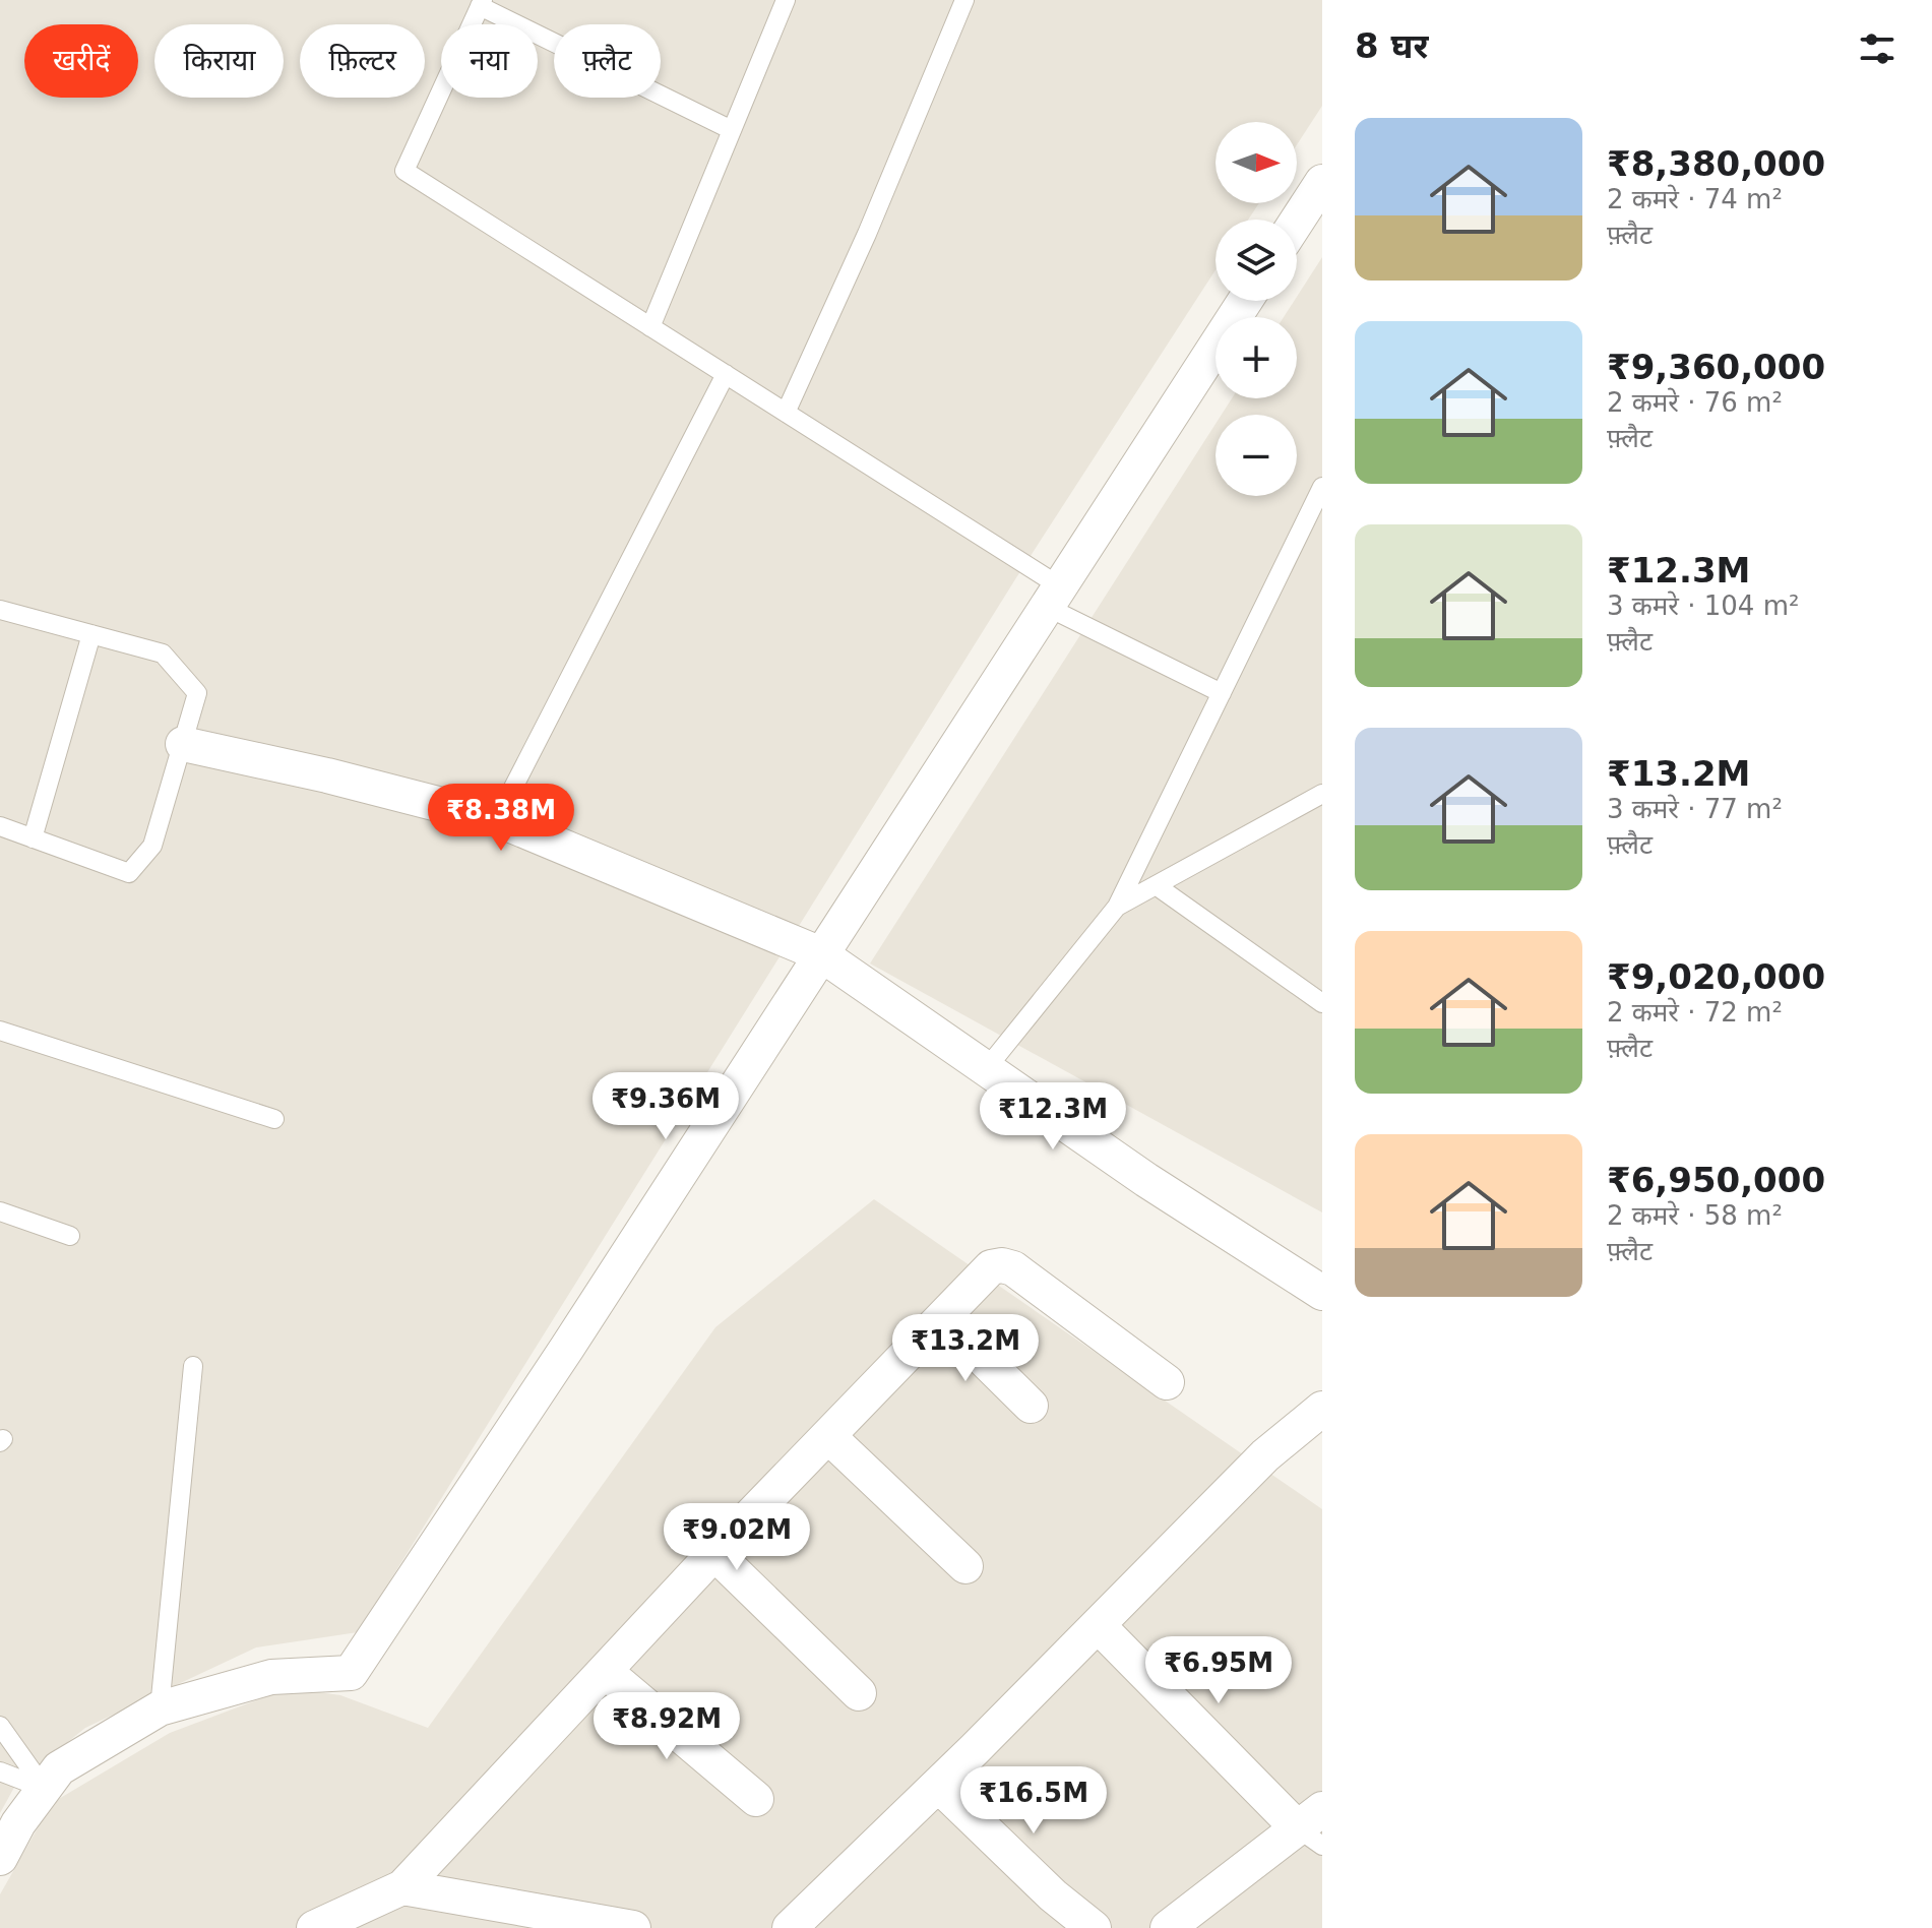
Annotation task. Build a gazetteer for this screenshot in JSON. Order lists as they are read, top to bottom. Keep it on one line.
{"north":"right","page":{"heading":"8 घर","chip":["खरीदें","किराया","फ़िल्टर","नया","फ़्लैट"],"list":[{"name":"₹8,380,000","note":"2 कमरे · 74 m² · फ़्लैट"},{"name":"₹9,360,000","note":"2 कमरे · 76 m² · फ़्लैट"},{"name":"₹12.3M","note":"3 कमरे · 104 m² · फ़्लैट"},{"name":"₹13.2M","note":"3 कमरे · 77 m² · फ़्लैट"},{"name":"₹9,020,000","note":"2 कमरे · 72 m² · फ़्लैट"},{"name":"₹6,950,000","note":"2 कमरे · 58 m² · फ़्लैट"}],"map_buttons":["+","−"],"price":["₹8.38M","₹9.36M","₹12.3M","₹13.2M","₹9.02M","₹6.95M","₹8.92M","₹16.5M"]}}
